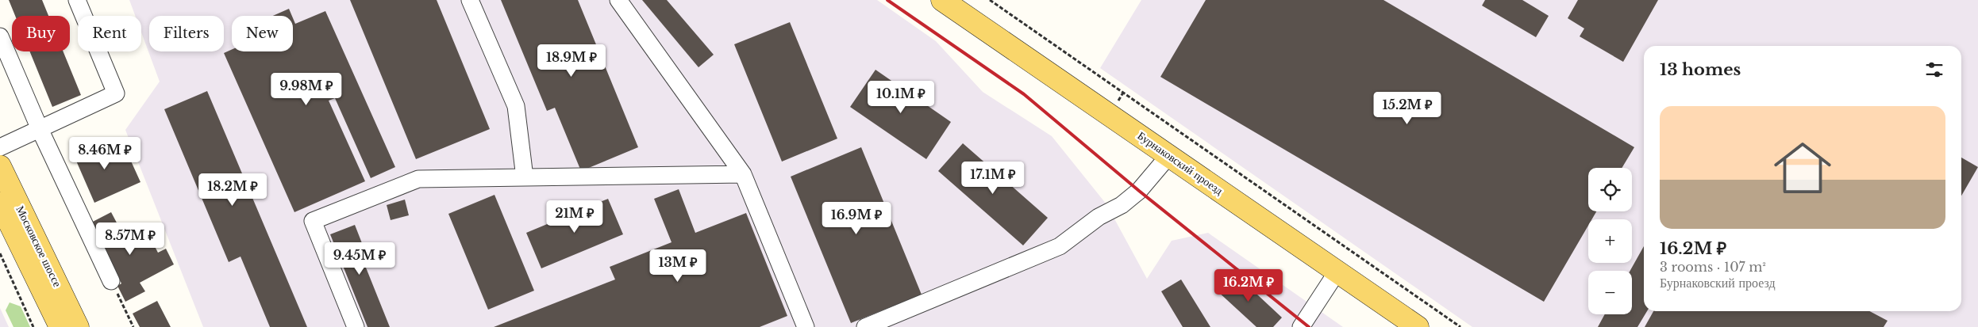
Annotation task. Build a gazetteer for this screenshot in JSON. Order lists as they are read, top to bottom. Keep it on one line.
{"streets":{"main road":["Бурнаковский проезд","Московское шоссе"]},"page":{"chip":["Buy","Rent","Filters","New"],"price":["18.9M ₽","9.98M ₽","10.1M ₽","15.2M ₽","8.46M ₽","17.1M ₽","18.2M ₽","21M ₽","16.9M ₽","8.57M ₽","9.45M ₽","13M ₽","16.2M ₽"],"heading":"13 homes","list":[{"name":"16.2M ₽","note":"3 rooms · 107 m² · Бурнаковский проезд"}],"map_buttons":["+","−"]}}
